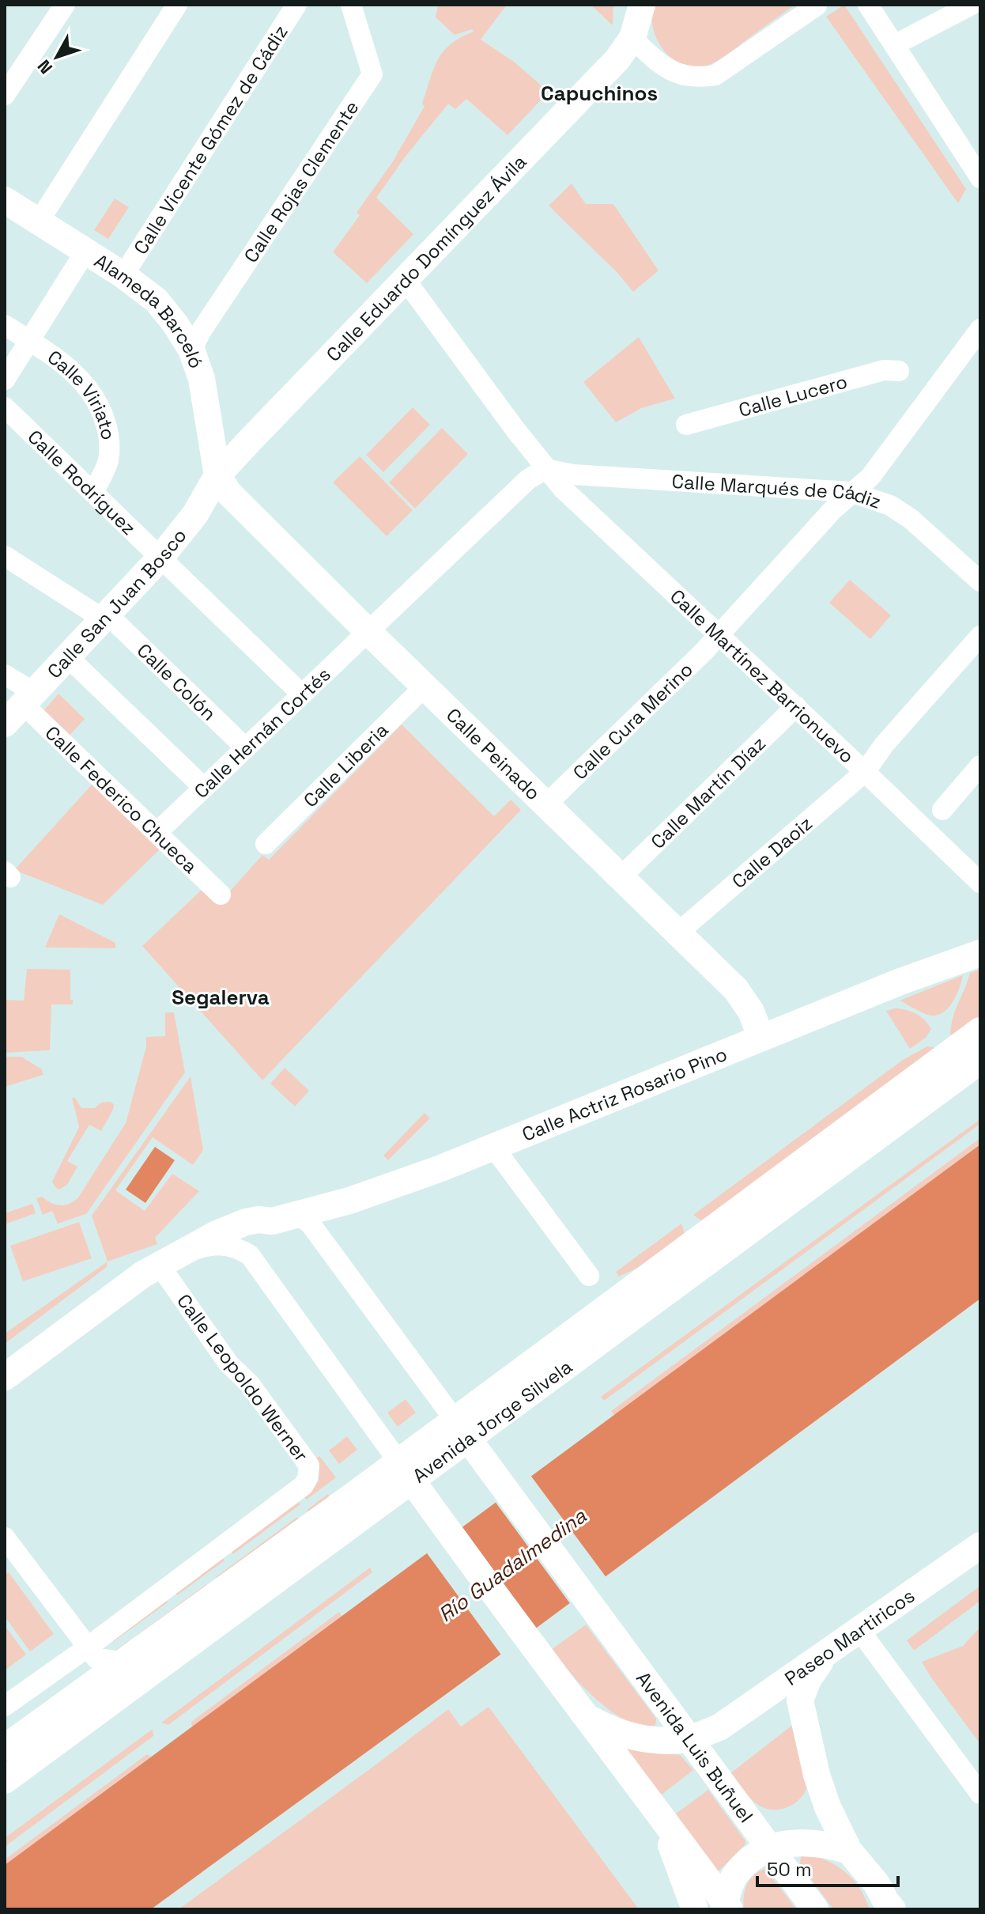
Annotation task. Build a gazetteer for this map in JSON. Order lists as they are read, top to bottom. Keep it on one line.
{"streets":{"main road":["Calle Eduardo Domínguez Ávila","Alameda Barceló","Calle San Juan Bosco","Calle Peinado","Calle Actriz Rosario Pino","Avenida Jorge Silvela","Paseo Martiricos","Avenida Luis Buñuel"],"street":["Calle Vicente Gómez de Cádiz","Calle Rojas Clemente","Calle Lucero","Calle Viriato","Calle Rodríguez","Calle Marqués de Cádiz","Calle Martínez Barrionuevo","Calle Colón","Calle Cura Merino","Calle Hernán Cortés","Calle Liberia","Calle Martín Díaz","Calle Federico Chueca","Calle Daoiz","Calle Leopoldo Werner"]},"crossings":[["Calle Vicente Gómez de Cádiz","Alameda Barceló"],["Calle Rojas Clemente","Alameda Barceló"],["Calle Eduardo Domínguez Ávila","Alameda Barceló"],["Calle Eduardo Domínguez Ávila","Calle San Juan Bosco"],["Calle Eduardo Domínguez Ávila","Calle Martínez Barrionuevo"],["Calle Eduardo Domínguez Ávila","Calle Peinado"],["Alameda Barceló","Calle San Juan Bosco"],["Alameda Barceló","Calle Peinado"],["Calle Viriato","Calle Rodríguez"],["Calle Rodríguez","Calle San Juan Bosco"],["Calle Rodríguez","Calle Hernán Cortés"],["Calle Marqués de Cádiz","Calle Martínez Barrionuevo"],["Calle Marqués de Cádiz","Calle Cura Merino"],["Calle Marqués de Cádiz","Calle Hernán Cortés"],["Calle San Juan Bosco","Calle Colón"],["Calle San Juan Bosco","Calle Peinado"],["Calle San Juan Bosco","Calle Federico Chueca"],["Calle Martínez Barrionuevo","Calle Cura Merino"],["Calle Martínez Barrionuevo","Calle Hernán Cortés"],["Calle Martínez Barrionuevo","Calle Martín Díaz"],["Calle Martínez Barrionuevo","Calle Daoiz"],["Calle Colón","Calle Hernán Cortés"],["Calle Cura Merino","Calle Peinado"],["Calle Hernán Cortés","Calle Peinado"],["Calle Hernán Cortés","Calle Federico Chueca"],["Calle Peinado","Calle Liberia"],["Calle Peinado","Calle Martín Díaz"],["Calle Peinado","Calle Daoiz"],["Calle Peinado","Calle Actriz Rosario Pino"],["Calle Actriz Rosario Pino","Calle Leopoldo Werner"],["Avenida Jorge Silvela","Avenida Luis Buñuel"],["Paseo Martiricos","Avenida Luis Buñuel"]],"districts":["Capuchinos","Segalerva"],"water":["Río Guadalmedina"],"scale_bar":"50 m","north":"bottom left"}
